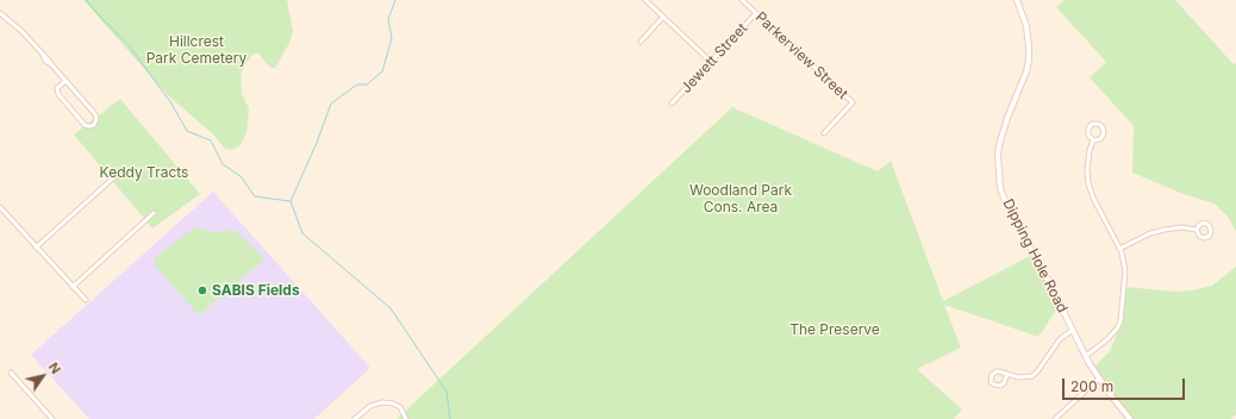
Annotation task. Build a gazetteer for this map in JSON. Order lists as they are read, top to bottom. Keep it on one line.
{"streets":{"main road":["Dipping Hole Road"],"street":["Parkerview Street","Jewett Street"]},"crossings":[["Parkerview Street","Jewett Street"]],"parks":["Hillcrest Park Cemetery","Keddy Tracts","Woodland Park Cons. Area","The Preserve"],"places":["SABIS Fields"],"scale_bar":"200 m","north":"top right"}
